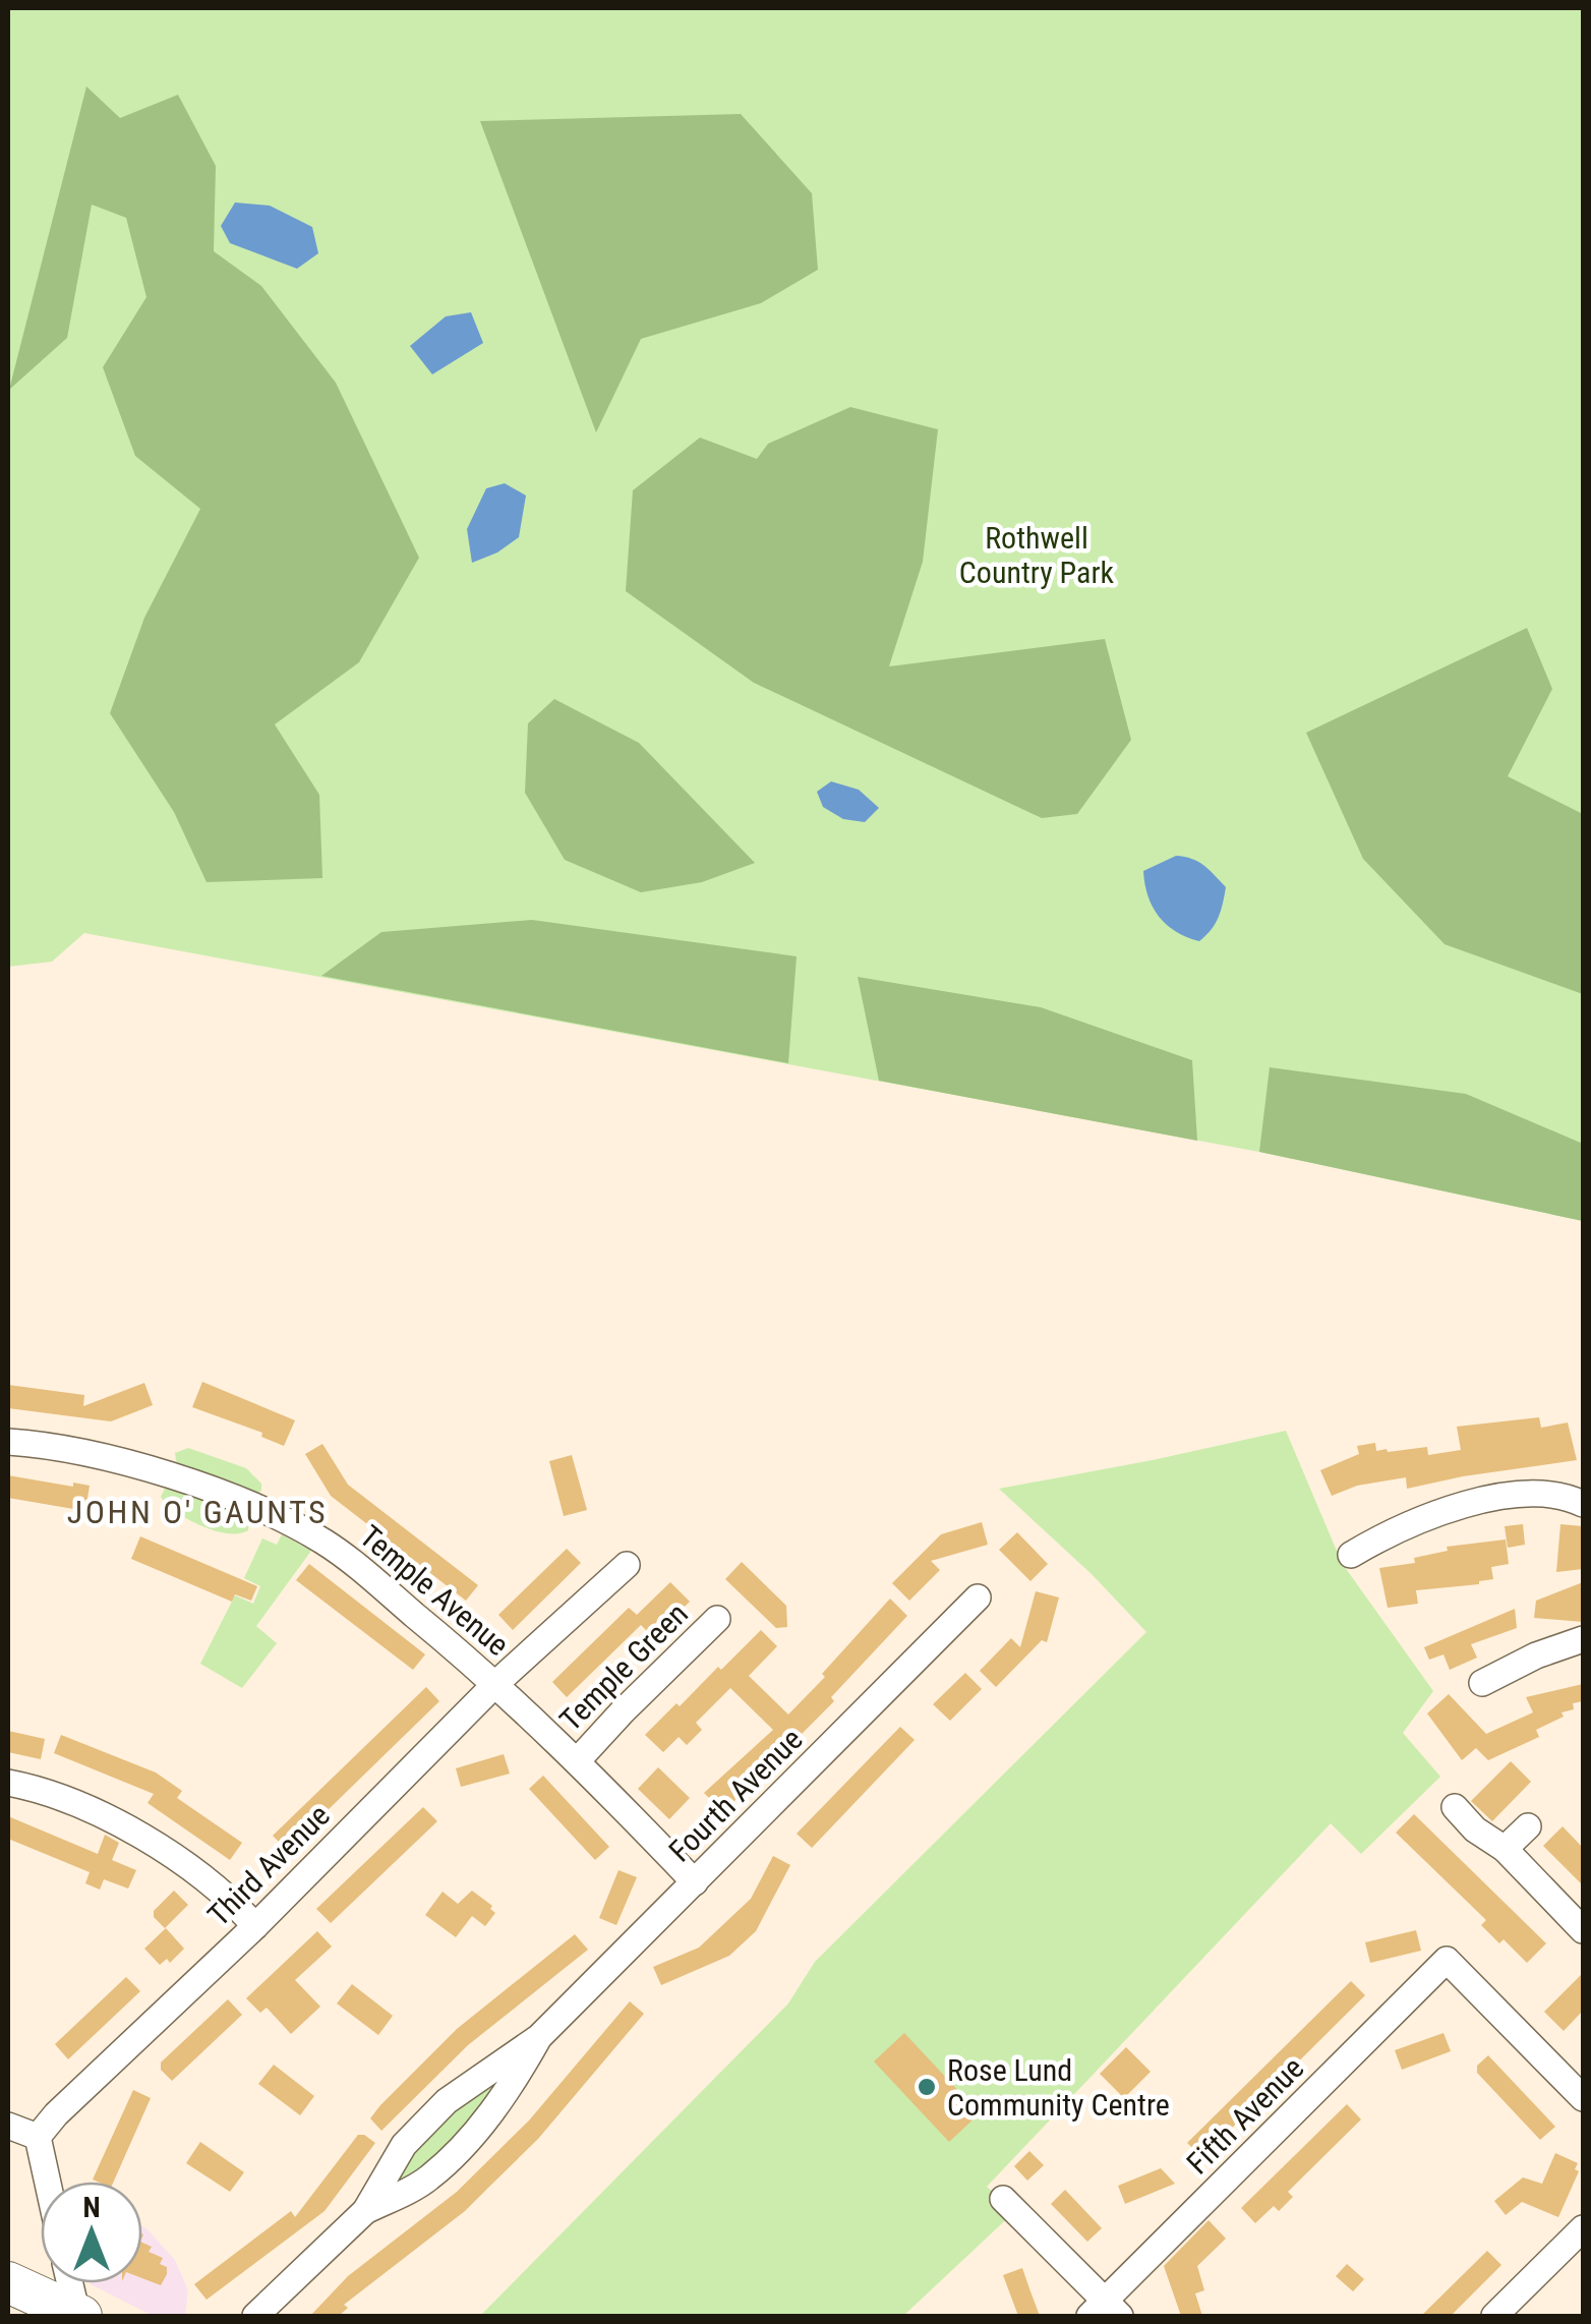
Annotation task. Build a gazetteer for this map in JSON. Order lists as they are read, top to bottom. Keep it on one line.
{"streets":{"street":["Temple Avenue","Temple Green","Fourth Avenue","Third Avenue","Fifth Avenue"]},"crossings":[["Temple Avenue","Temple Green"],["Temple Avenue","Fourth Avenue"],["Temple Avenue","Third Avenue"]],"districts":["JOHN O' GAUNTS"],"parks":["Rothwell Country Park"],"places":["Rose Lund Community Centre"],"north":"top"}
